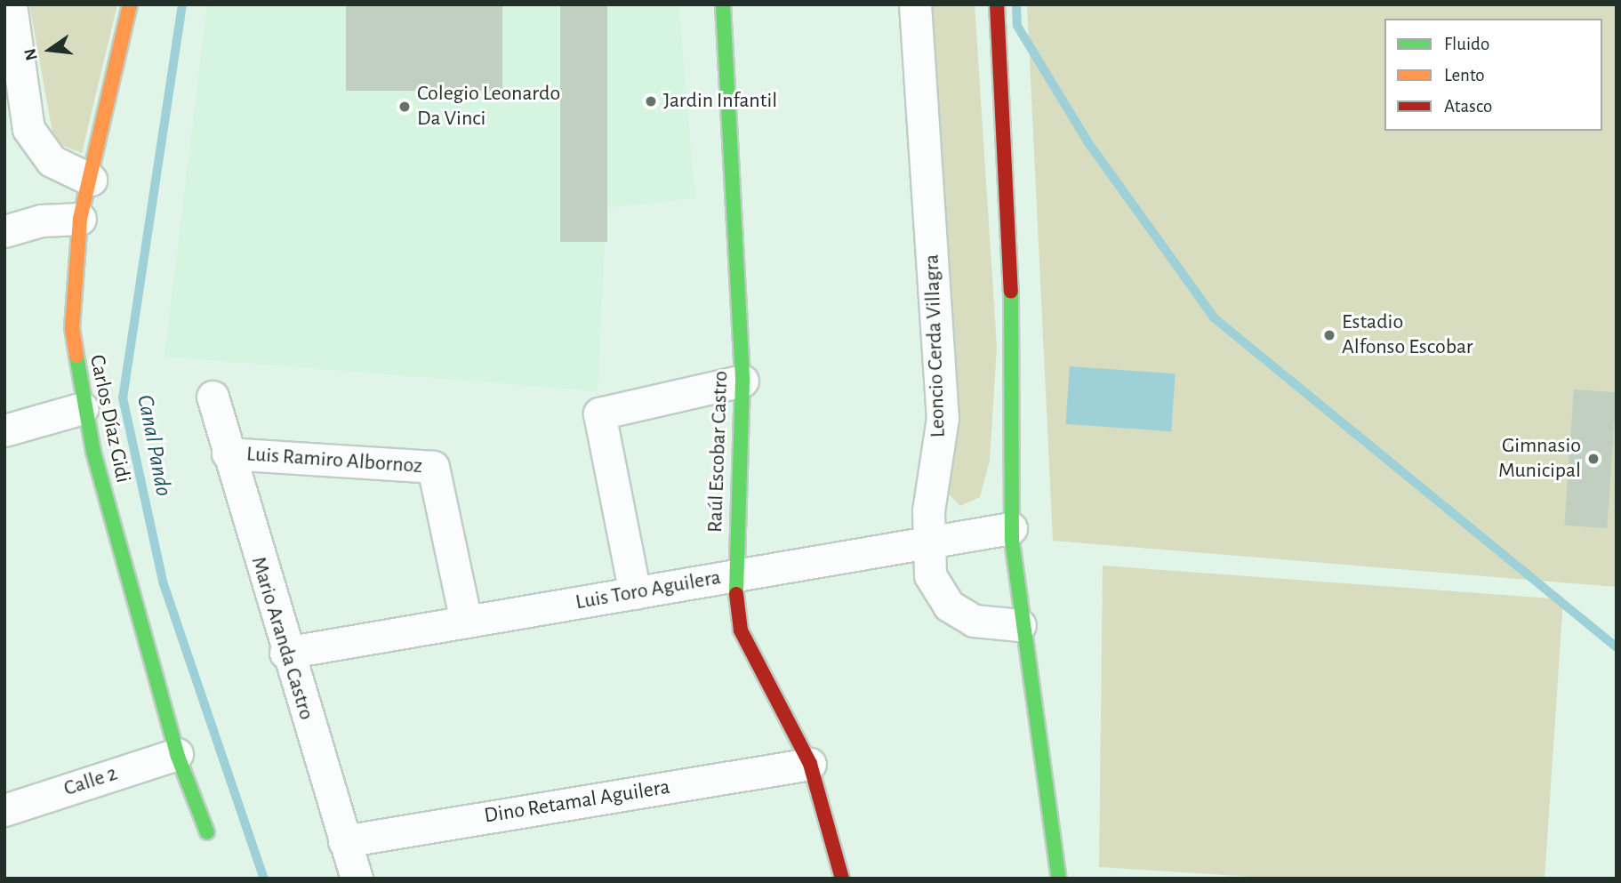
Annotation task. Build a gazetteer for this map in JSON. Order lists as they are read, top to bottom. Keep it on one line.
{"streets":{"street":["Leoncio Cerda Villagra","Carlos Díaz Gidi","Raúl Escobar Castro","Luis Ramiro Albornoz","Luis Toro Aguilera","Mario Aranda Castro","Calle 2","Dino Retamal Aguilera"]},"crossings":[["Leoncio Cerda Villagra","Luis Toro Aguilera"],["Carlos Díaz Gidi","Calle 2"],["Raúl Escobar Castro","Luis Toro Aguilera"],["Raúl Escobar Castro","Dino Retamal Aguilera"],["Luis Ramiro Albornoz","Luis Toro Aguilera"],["Luis Ramiro Albornoz","Mario Aranda Castro"],["Luis Toro Aguilera","Mario Aranda Castro"],["Mario Aranda Castro","Dino Retamal Aguilera"]],"water":["Canal Pando"],"places":["Jardin Infantil","Colegio Leonardo Da Vinci","Estadio Alfonso Escobar","Gimnasio Municipal"],"legend":["Fluido","Lento","Atasco"],"north":"left"}
